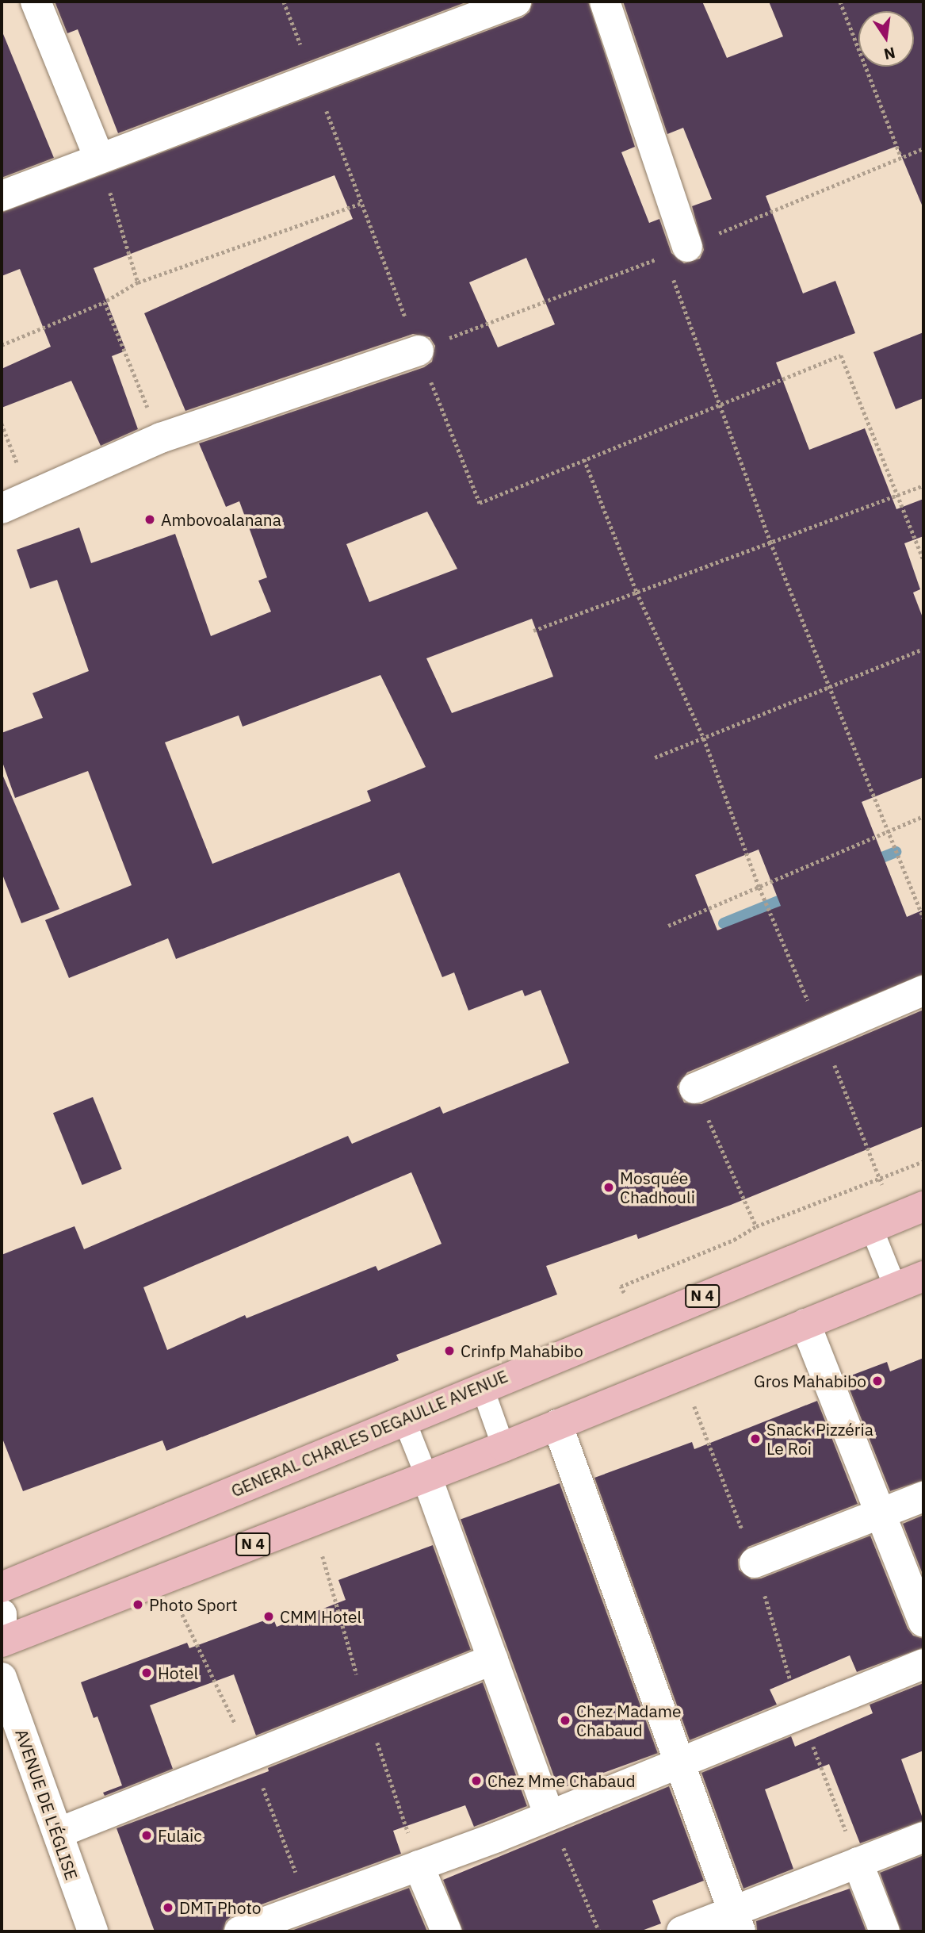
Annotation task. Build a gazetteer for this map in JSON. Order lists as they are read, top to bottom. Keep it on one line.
{"streets":{"main road":["N 4","GENERAL CHARLES DEGAULLE AVENUE"],"street":["AVENUE DE L'ÉGLISE"]},"places":["Ambovoalanana","Mosquée Chadhouli","Crinfp Mahabibo","Gros Mahabibo","Snack Pizzéria Le Roi","Photo Sport","CMM Hotel","Hotel","Chez Madame Chabaud","Chez Mme Chabaud","Fulaic","DMT Photo"],"north":"bottom"}
